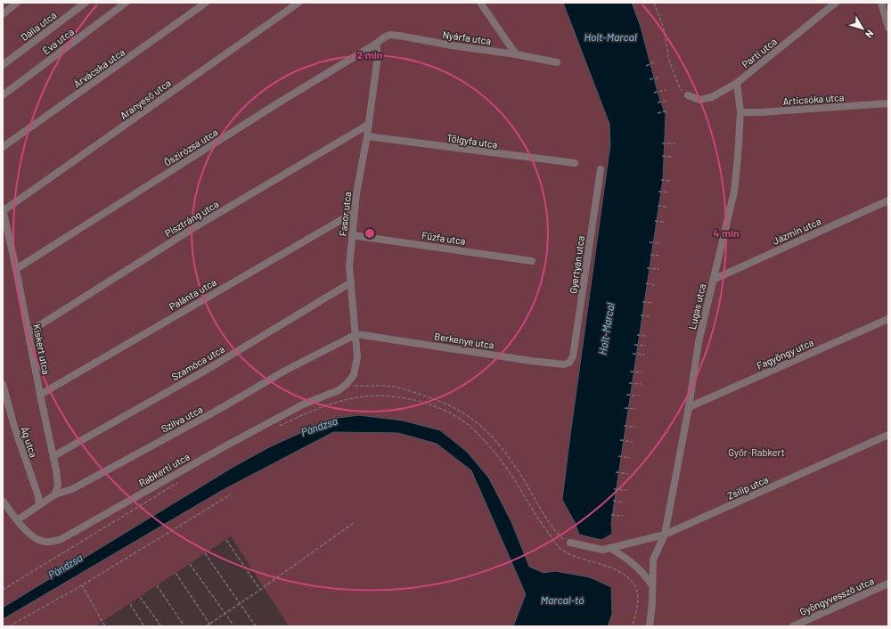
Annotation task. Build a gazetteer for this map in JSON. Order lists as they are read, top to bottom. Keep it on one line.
{"streets":{"street":["Dália utca","Nyárfa utca","Éva utca","Parti utca","Árvácska utca","Aranyeső utca","Articsóka utca","Tölgyfa utca","Őszirózsa utca","Fasor utca","Pisztráng utca","Jázmin utca","Fűzfa utca","Gyertyán utca","Palánta utca","Lugas utca","Berkenye utca","Kiskert utca","Fagyöngy utca","Szamóca utca","Szilva utca","Ág utca","Rabkerti utca","Zsilip utca","Gyöngyvessző utca"]},"crossings":[["Nyárfa utca","Őszirózsa utca"],["Nyárfa utca","Fasor utca"],["Parti utca","Lugas utca"],["Aranyeső utca","Kiskert utca"],["Articsóka utca","Lugas utca"],["Tölgyfa utca","Fasor utca"],["Őszirózsa utca","Fasor utca"],["Őszirózsa utca","Kiskert utca"],["Fasor utca","Pisztráng utca"],["Fasor utca","Fűzfa utca"],["Fasor utca","Palánta utca"],["Fasor utca","Berkenye utca"],["Fasor utca","Szamóca utca"],["Fasor utca","Szilva utca"],["Fasor utca","Rabkerti utca"],["Pisztráng utca","Kiskert utca"],["Jázmin utca","Lugas utca"],["Gyertyán utca","Berkenye utca"],["Palánta utca","Kiskert utca"],["Lugas utca","Fagyöngy utca"],["Lugas utca","Zsilip utca"],["Berkenye utca","Szilva utca"],["Kiskert utca","Szamóca utca"],["Kiskert utca","Szilva utca"],["Szilva utca","Ág utca"],["Szilva utca","Rabkerti utca"]],"water":["Holt-Marcal","Pándzsa","Marcal-tó"],"parks":["Győr-Rabkert"],"north":"bottom right","rings":["2 min","4 min"]}
